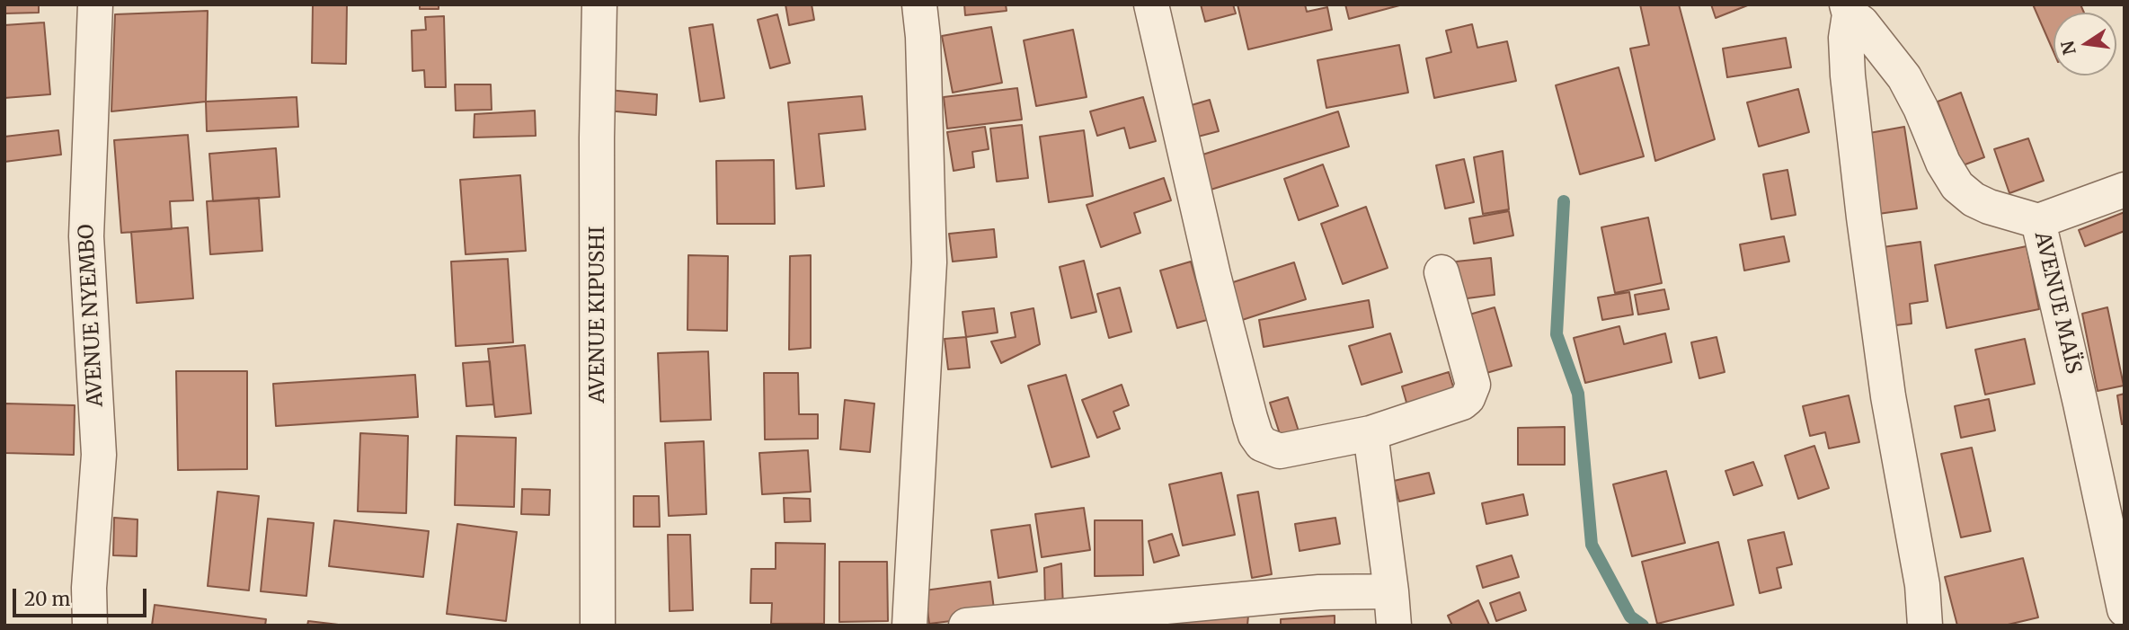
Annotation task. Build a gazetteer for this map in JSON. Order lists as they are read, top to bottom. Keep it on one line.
{"streets":{"street":["AVENUE MAÏS","AVENUE KIPUSHI","AVENUE NYEMBO"]},"scale_bar":"20 m","north":"left"}
